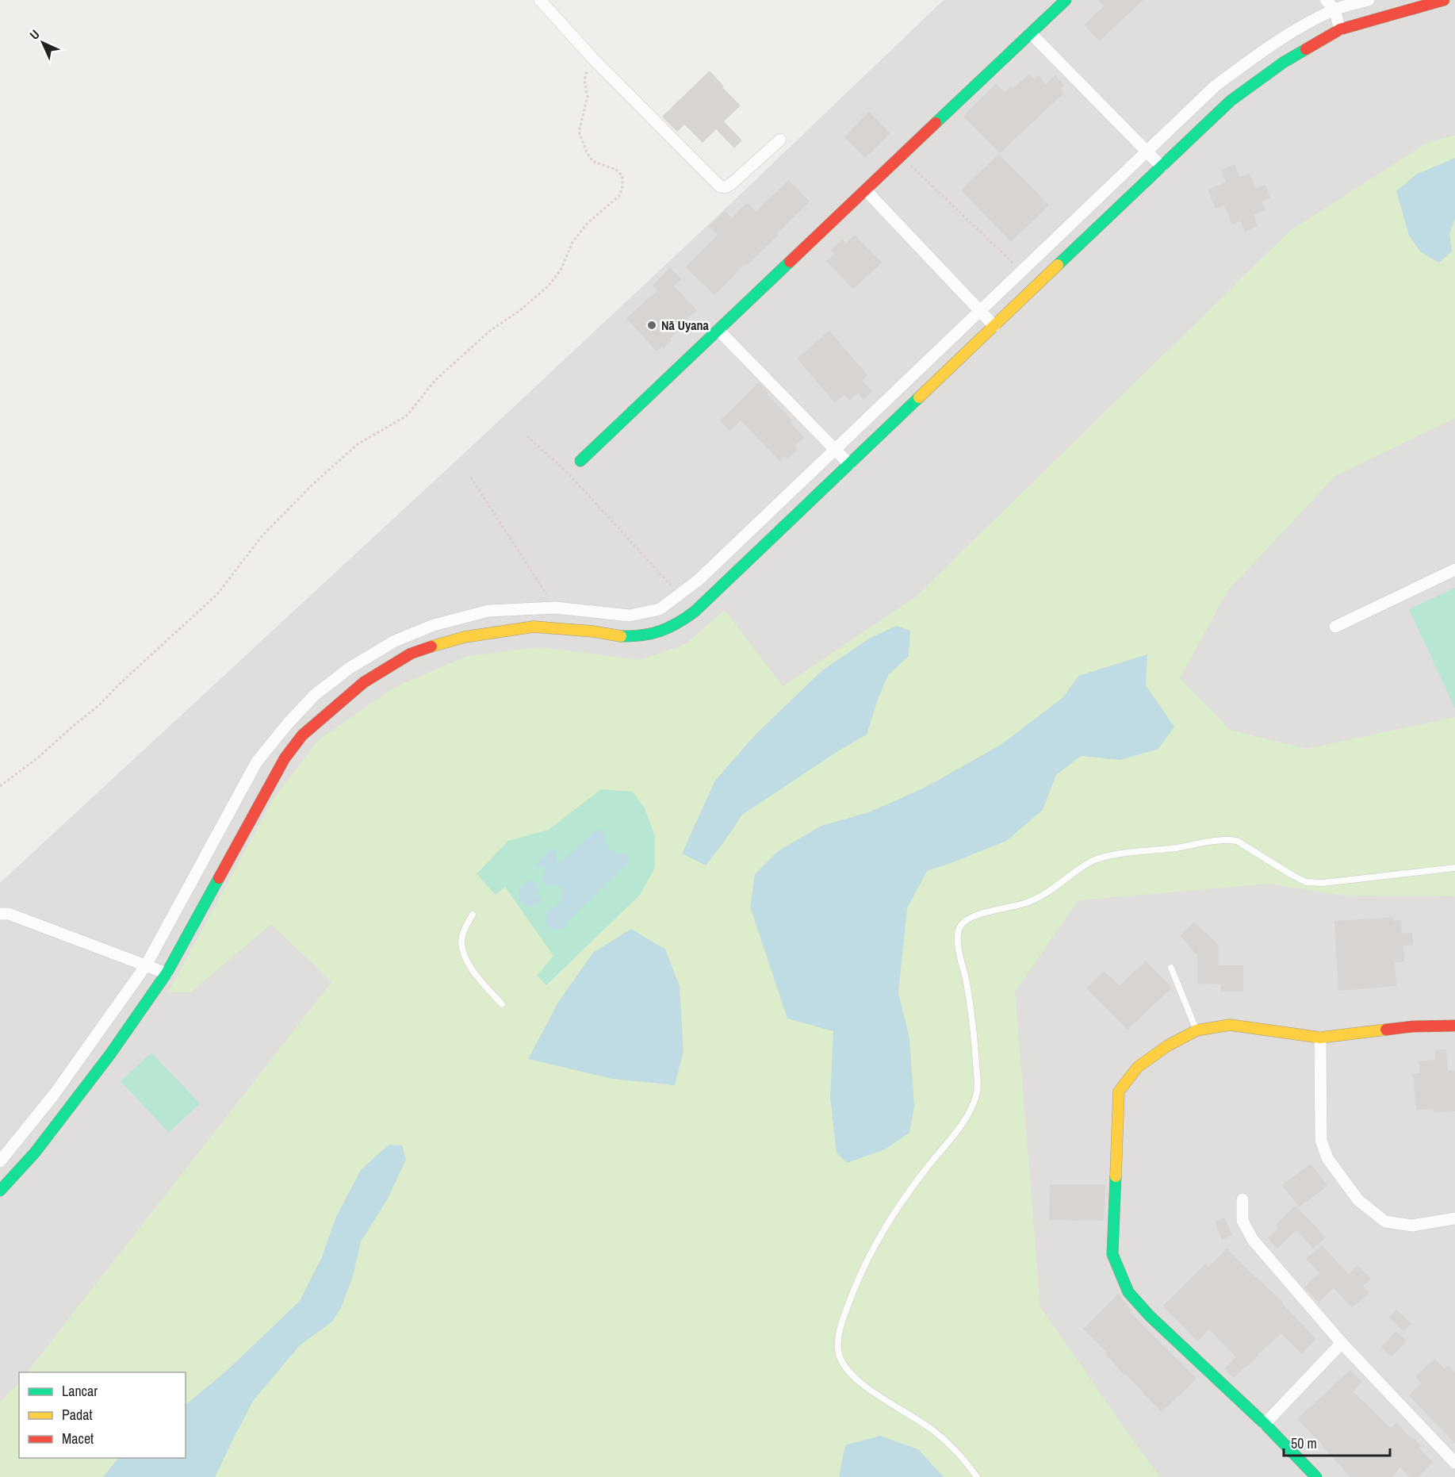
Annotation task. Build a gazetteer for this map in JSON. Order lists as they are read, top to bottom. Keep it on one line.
{"places":["Nā Uyana"],"legend":["Lancar","Padat","Macet"],"scale_bar":"50 m","north":"top left"}
